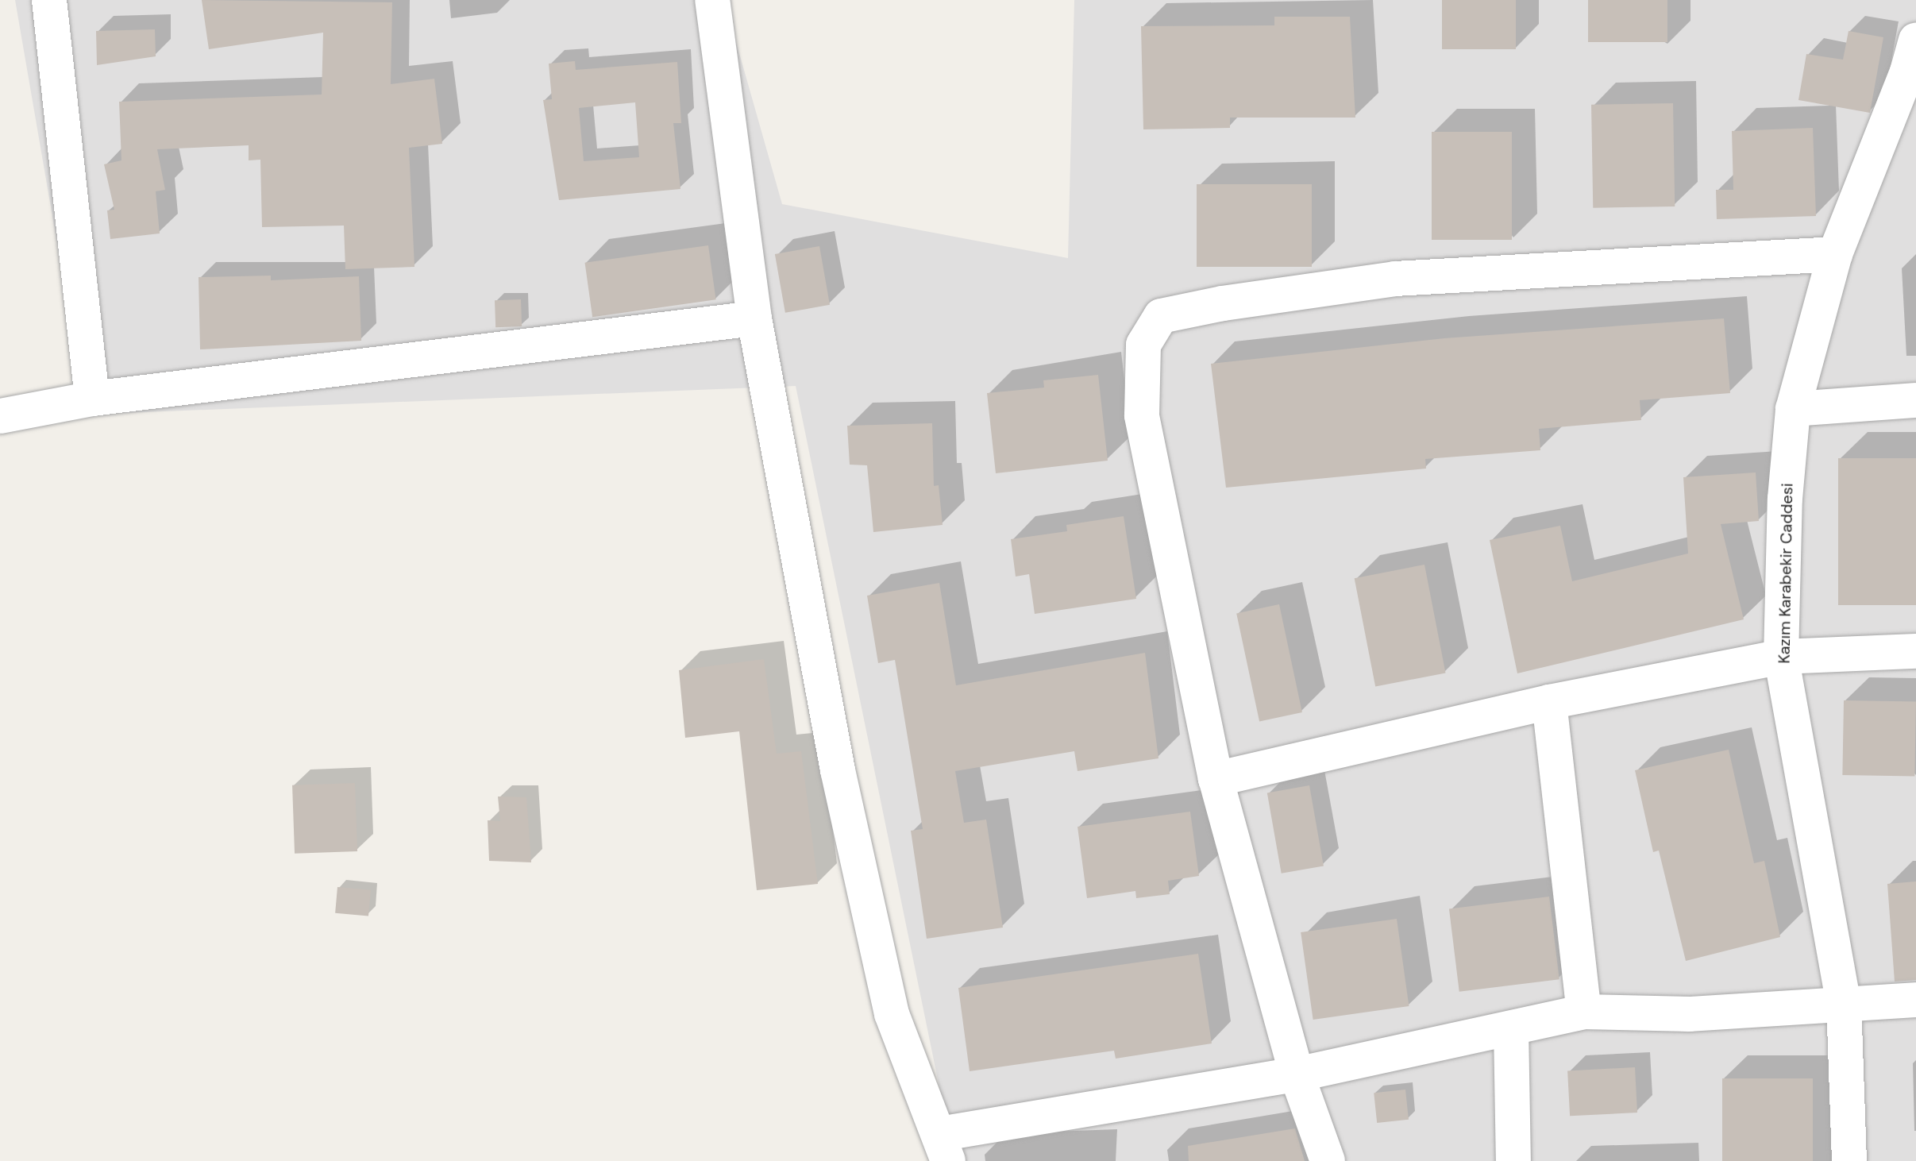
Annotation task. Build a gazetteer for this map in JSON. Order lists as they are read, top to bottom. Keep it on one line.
{"streets":{"street":["Kazım Karabekir Caddesi"]}}
